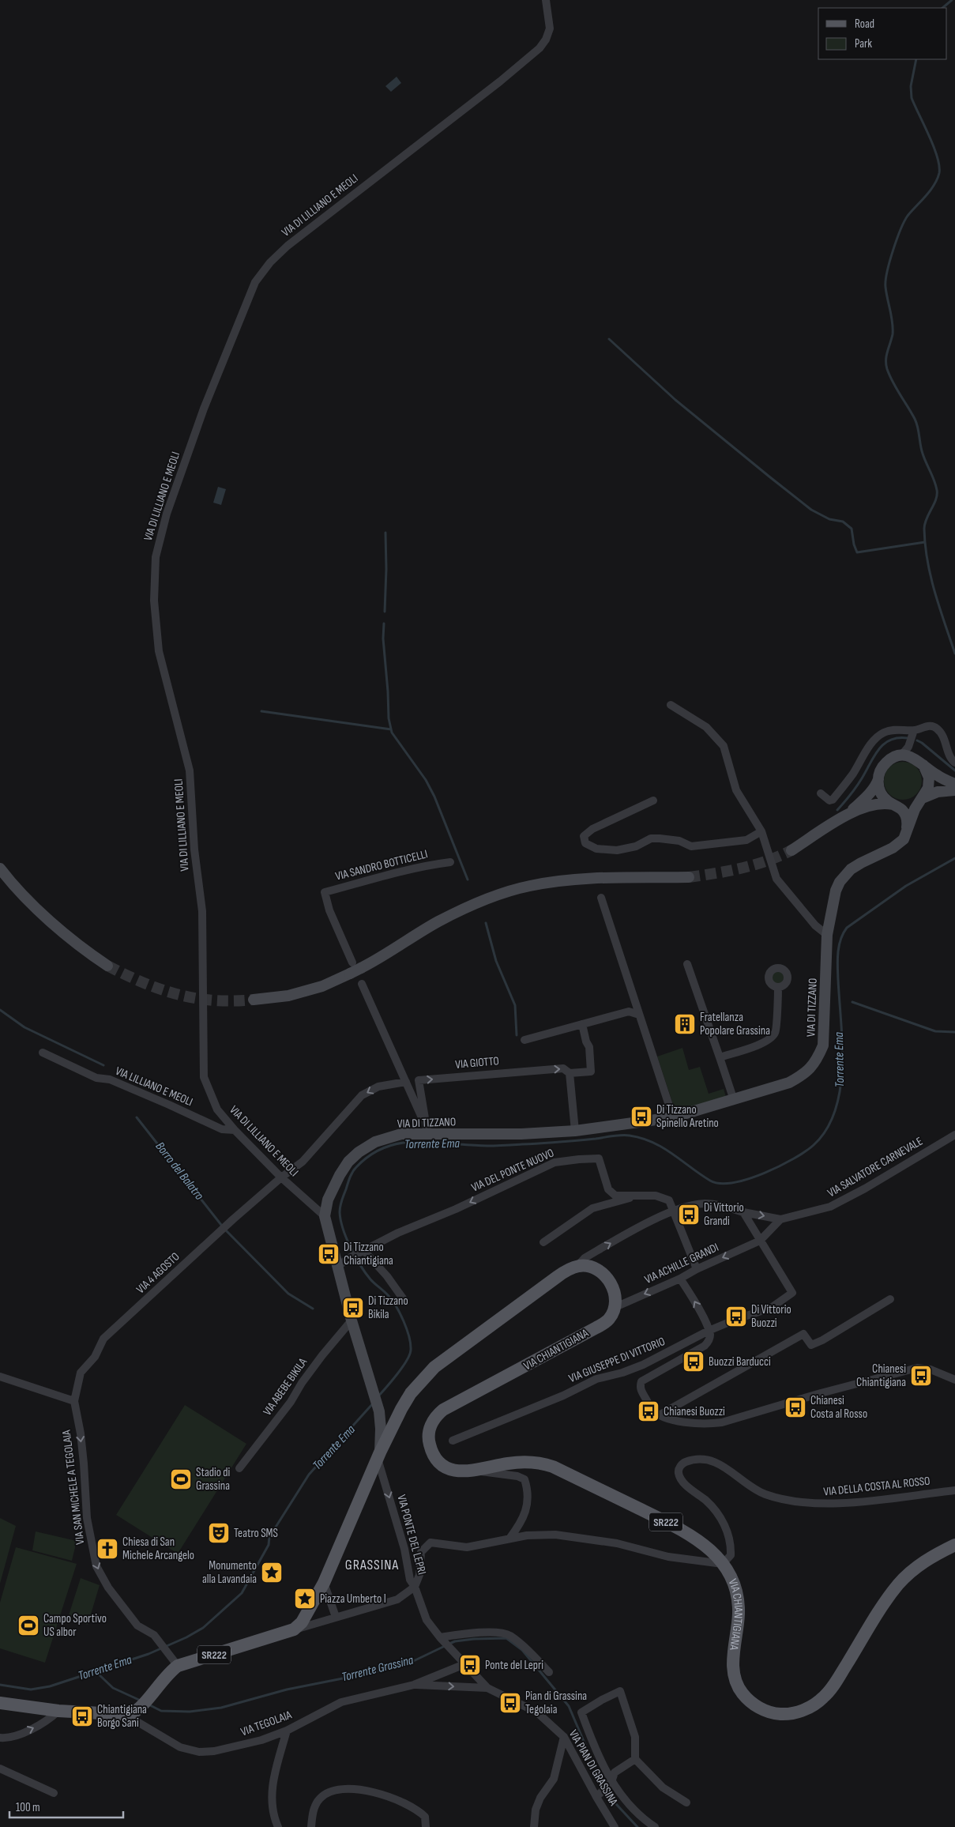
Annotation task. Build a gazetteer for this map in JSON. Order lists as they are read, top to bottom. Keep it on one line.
{"streets":{"main road":["VIA CHIANTIGIANA","SR222"],"street":["VIA DI LILLIANO E MEOLI","VIA SANDRO BOTTICELLI","VIA DI TIZZANO","VIA GIOTTO","VIA LILLIANO E MEOLI","VIA SALVATORE CARNEVALE","VIA DEL PONTE NUOVO","VIA ACHILLE GRANDI","VIA 4 AGOSTO","VIA GIUSEPPE DI VITTORIO","VIA ABEBE BIKILA","VIA DELLA COSTA AL ROSSO","VIA SAN MICHELE A TEGOLAIA","VIA PONTE DEL LEPRI","VIA TEGOLAIA","VIA PIAN DI GRASSINA"]},"crossings":[["VIA DI LILLIANO E MEOLI","VIA DI TIZZANO"],["VIA DI LILLIANO E MEOLI","VIA LILLIANO E MEOLI"],["VIA DI LILLIANO E MEOLI","VIA 4 AGOSTO"],["VIA DI TIZZANO","VIA GIOTTO"],["VIA DI TIZZANO","VIA DEL PONTE NUOVO"],["VIA DI TIZZANO","VIA ABEBE BIKILA"],["VIA DI TIZZANO","VIA PONTE DEL LEPRI"],["VIA SALVATORE CARNEVALE","VIA GIUSEPPE DI VITTORIO"],["VIA ACHILLE GRANDI","VIA CHIANTIGIANA"],["VIA ACHILLE GRANDI","VIA GIUSEPPE DI VITTORIO"],["VIA 4 AGOSTO","VIA SAN MICHELE A TEGOLAIA"],["VIA CHIANTIGIANA","VIA DELLA COSTA AL ROSSO"],["VIA SAN MICHELE A TEGOLAIA","SR222"],["SR222","VIA TEGOLAIA"],["VIA PONTE DEL LEPRI","VIA TEGOLAIA"],["VIA PONTE DEL LEPRI","VIA PIAN DI GRASSINA"],["VIA TEGOLAIA","VIA PIAN DI GRASSINA"]],"one_way":["VIA SAN MICHELE A TEGOLAIA","VIA PONTE DEL LEPRI"],"districts":["GRASSINA"],"water":["Torrente Ema","Borro del Balatro","Torrente Grassina"],"places":{"building":["Fratellanza Popolare Grassina"],"bus stop":["Di Tizzano Spinello Aretino","Di Vittorio Grandi","Di Tizzano Chiantigiana","Di Tizzano Bikila","Di Vittorio Buozzi","Buozzi Barducci","Chianesi Chiantigiana","Chianesi Costa al Rosso","Chianesi Buozzi","Ponte del Lepri","Pian di Grassina Tegolaia","Chiantigiana Borgo Sani"],"sports":["Stadio di Grassina","Campo Sportivo US albor"],"theatre":["Teatro SMS"],"church":["Chiesa di San Michele Arcangelo"],"place":["Monumento alla Lavandaia","Piazza Umberto I"]},"legend":["Road","Park"],"scale_bar":"100 m"}
